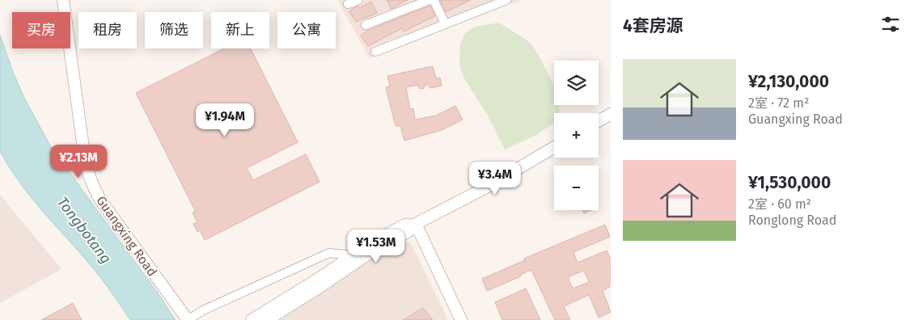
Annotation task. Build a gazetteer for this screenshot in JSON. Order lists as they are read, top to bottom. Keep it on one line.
{"streets":{"main road":["Guangxing Road"]},"water":["Tongbotang"],"page":{"heading":"4套房源","chip":["买房","租房","筛选","新上","公寓"],"list":[{"name":"¥2,130,000","note":"2室 · 72 m² · Guangxing Road"},{"name":"¥1,530,000","note":"2室 · 60 m² · Ronglong Road"}],"map_buttons":["+","−"],"price":["¥1.94M","¥2.13M","¥3.4M","¥1.53M"]}}
